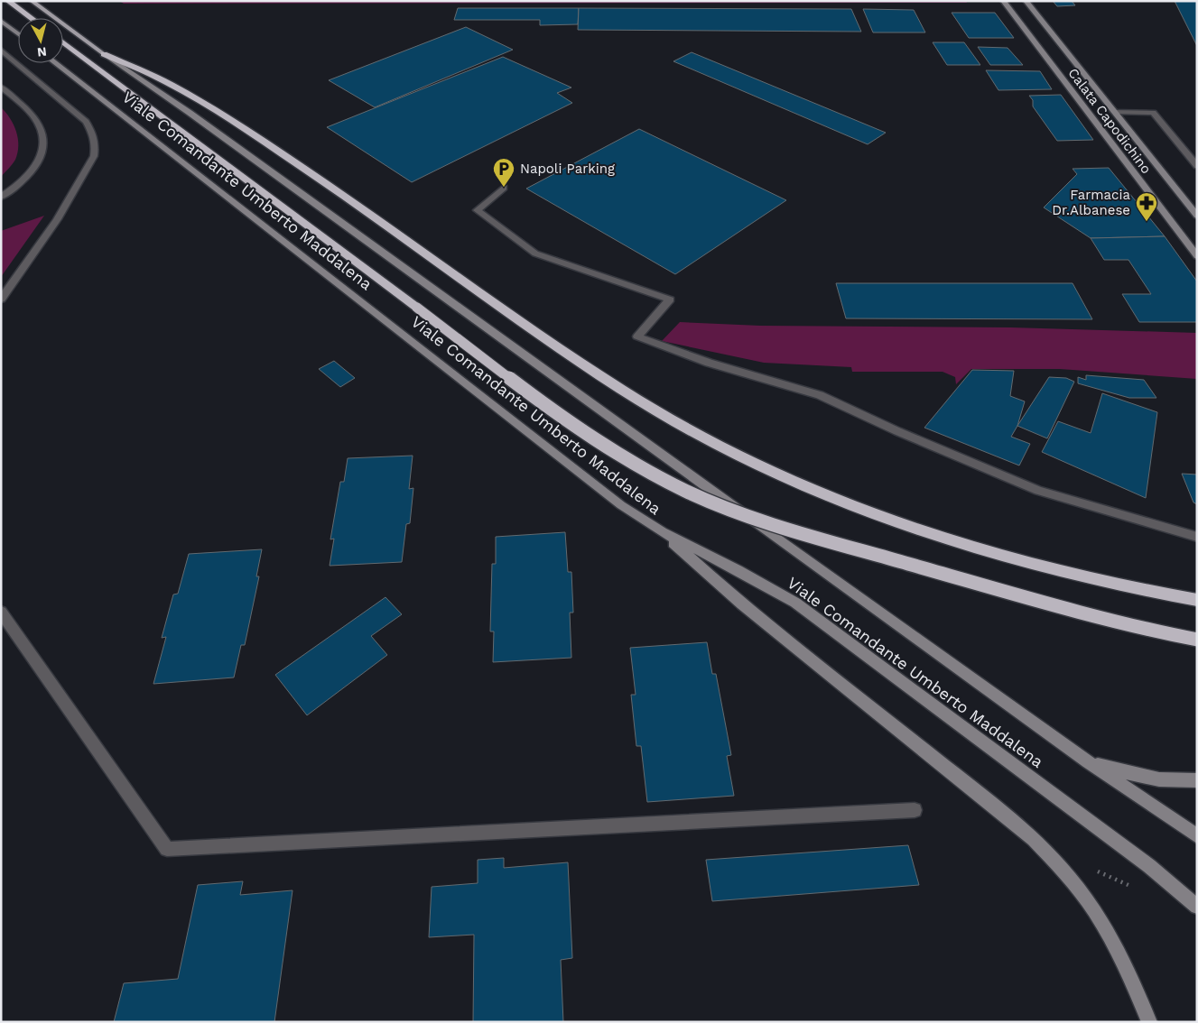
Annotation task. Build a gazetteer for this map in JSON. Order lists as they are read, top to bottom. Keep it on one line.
{"streets":{"main road":["Calata Capodichino","Viale Comandante Umberto Maddalena"]},"places":{"parking":["Napoli Parking"],"pharmacy":["Farmacia Dr.Albanese"]},"north":"bottom"}
